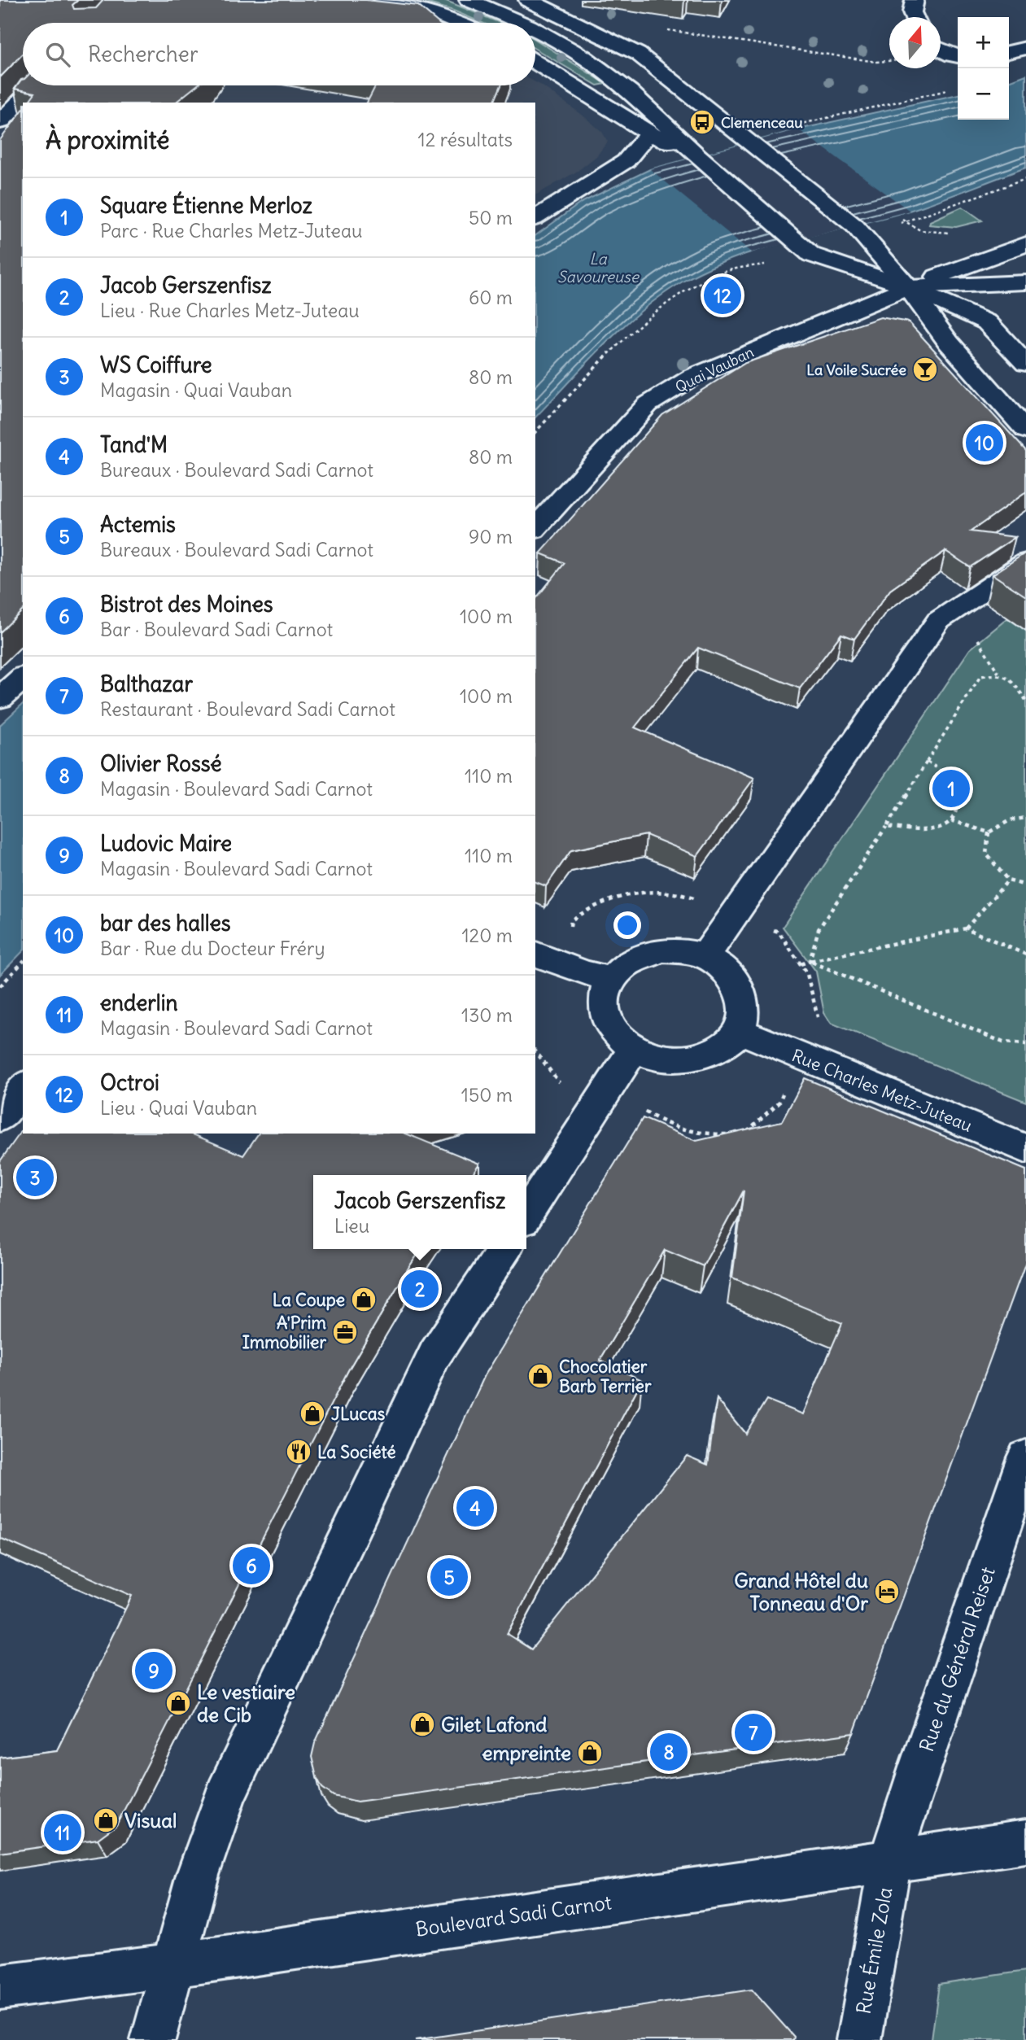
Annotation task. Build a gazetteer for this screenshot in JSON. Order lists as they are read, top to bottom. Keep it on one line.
{"streets":{"street":["Quai Vauban","Rue Charles Metz-Juteau","Rue du Général Reiset","Boulevard Sadi Carnot","Rue Émile Zola"]},"crossings":[["Rue du Général Reiset","Boulevard Sadi Carnot"],["Rue du Général Reiset","Rue Émile Zola"],["Boulevard Sadi Carnot","Rue Émile Zola"]],"water":["La Savoureuse"],"places":{"bus stop":["Clemenceau"],"bar":["La Voile Sucrée"],"shop":["La Coupe","Chocolatier Barb Terrier","JLucas","Le vestiaire de Cib","Gilet Lafond","empreinte","Visual"],"office":["A'Prim Immobilier"],"restaurant":["La Société"],"hotel":["Grand Hôtel du Tonneau d'Or"]},"north":"top","page":{"map_buttons":["+","−"],"search":"Rechercher","heading":["À proximité","12 résultats"],"list":[{"mark":"1","name":"Square Étienne Merloz","note":"Parc · Rue Charles Metz-Juteau","value":"50 m"},{"mark":"2","name":"Jacob Gerszenfisz","note":"Lieu · Rue Charles Metz-Juteau","value":"60 m"},{"mark":"3","name":"WS Coiffure","note":"Magasin · Quai Vauban","value":"80 m"},{"mark":"4","name":"Tand'M","note":"Bureaux · Boulevard Sadi Carnot","value":"80 m"},{"mark":"5","name":"Actemis","note":"Bureaux · Boulevard Sadi Carnot","value":"90 m"},{"mark":"6","name":"Bistrot des Moines","note":"Bar · Boulevard Sadi Carnot","value":"100 m"},{"mark":"7","name":"Balthazar","note":"Restaurant · Boulevard Sadi Carnot","value":"100 m"},{"mark":"8","name":"Olivier Rossé","note":"Magasin · Boulevard Sadi Carnot","value":"110 m"},{"mark":"9","name":"Ludovic Maire","note":"Magasin · Boulevard Sadi Carnot","value":"110 m"},{"mark":"10","name":"bar des halles","note":"Bar · Rue du Docteur Fréry","value":"120 m"},{"mark":"11","name":"enderlin","note":"Magasin · Boulevard Sadi Carnot","value":"130 m"},{"mark":"12","name":"Octroi","note":"Lieu · Quai Vauban","value":"150 m"}],"pins":["12","10","1","3","2","4","6","5","9","7","8","11"],"popup":["Jacob Gerszenfisz","Lieu"]}}
